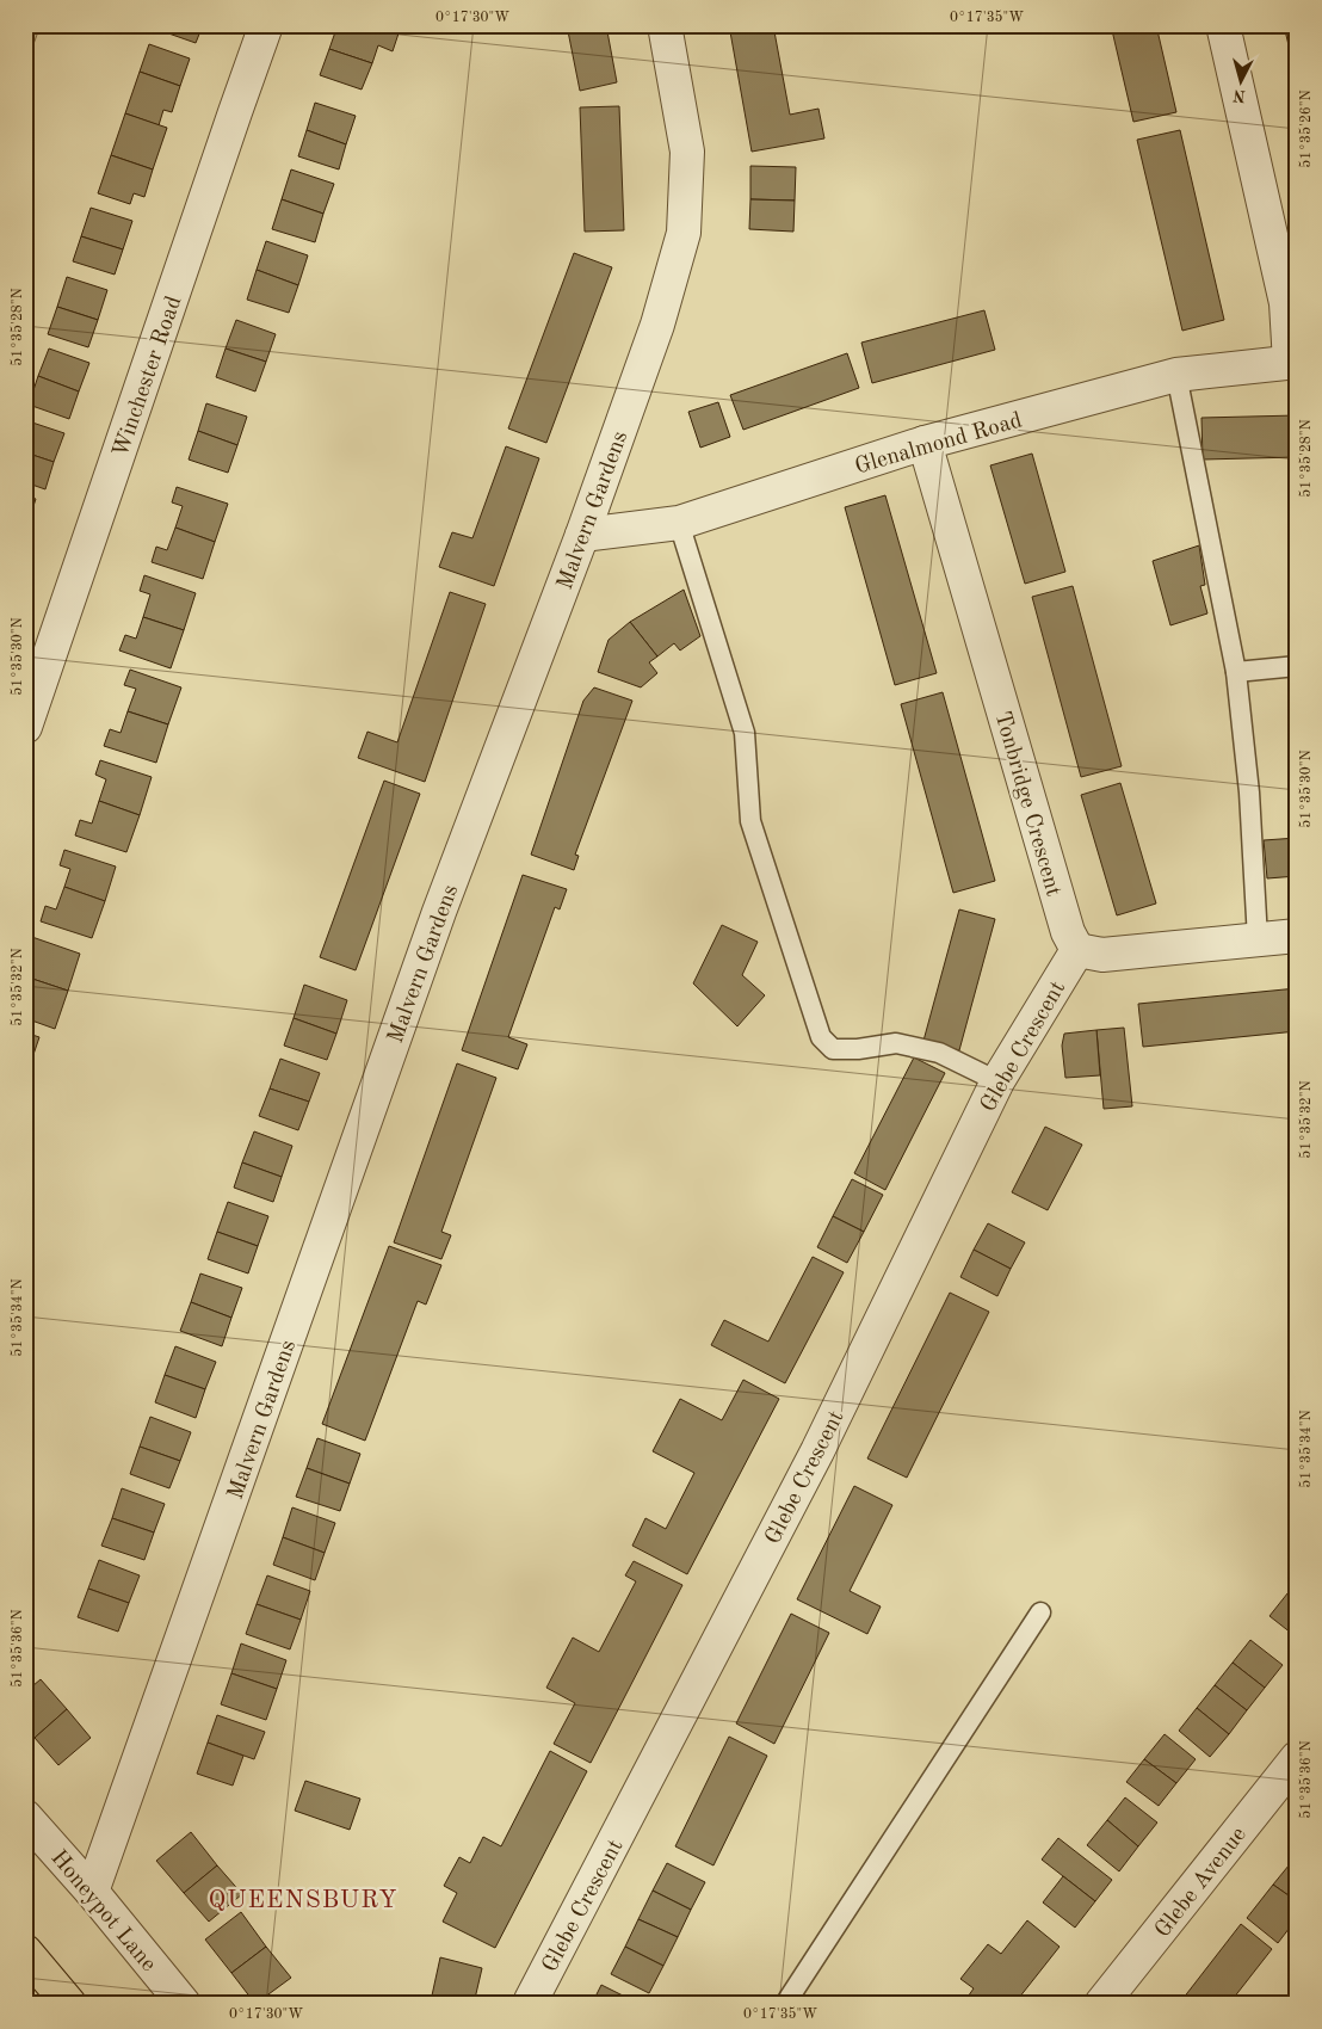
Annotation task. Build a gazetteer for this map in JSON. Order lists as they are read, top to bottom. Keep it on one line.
{"streets":{"street":["Winchester Road","Glenalmond Road","Malvern Gardens","Tonbridge Crescent","Glebe Crescent","Glebe Avenue","Honeypot Lane"]},"crossings":[["Glenalmond Road","Malvern Gardens"],["Glenalmond Road","Tonbridge Crescent"],["Malvern Gardens","Honeypot Lane"],["Tonbridge Crescent","Glebe Crescent"]],"districts":["QUEENSBURY"],"north":"bottom","coordinates":["0°17'30\"W","0°17'35\"W","51°35'26\"N","51°35'28\"N","51°35'30\"N","51°35'32\"N","51°35'34\"N","51°35'36\"N"]}
